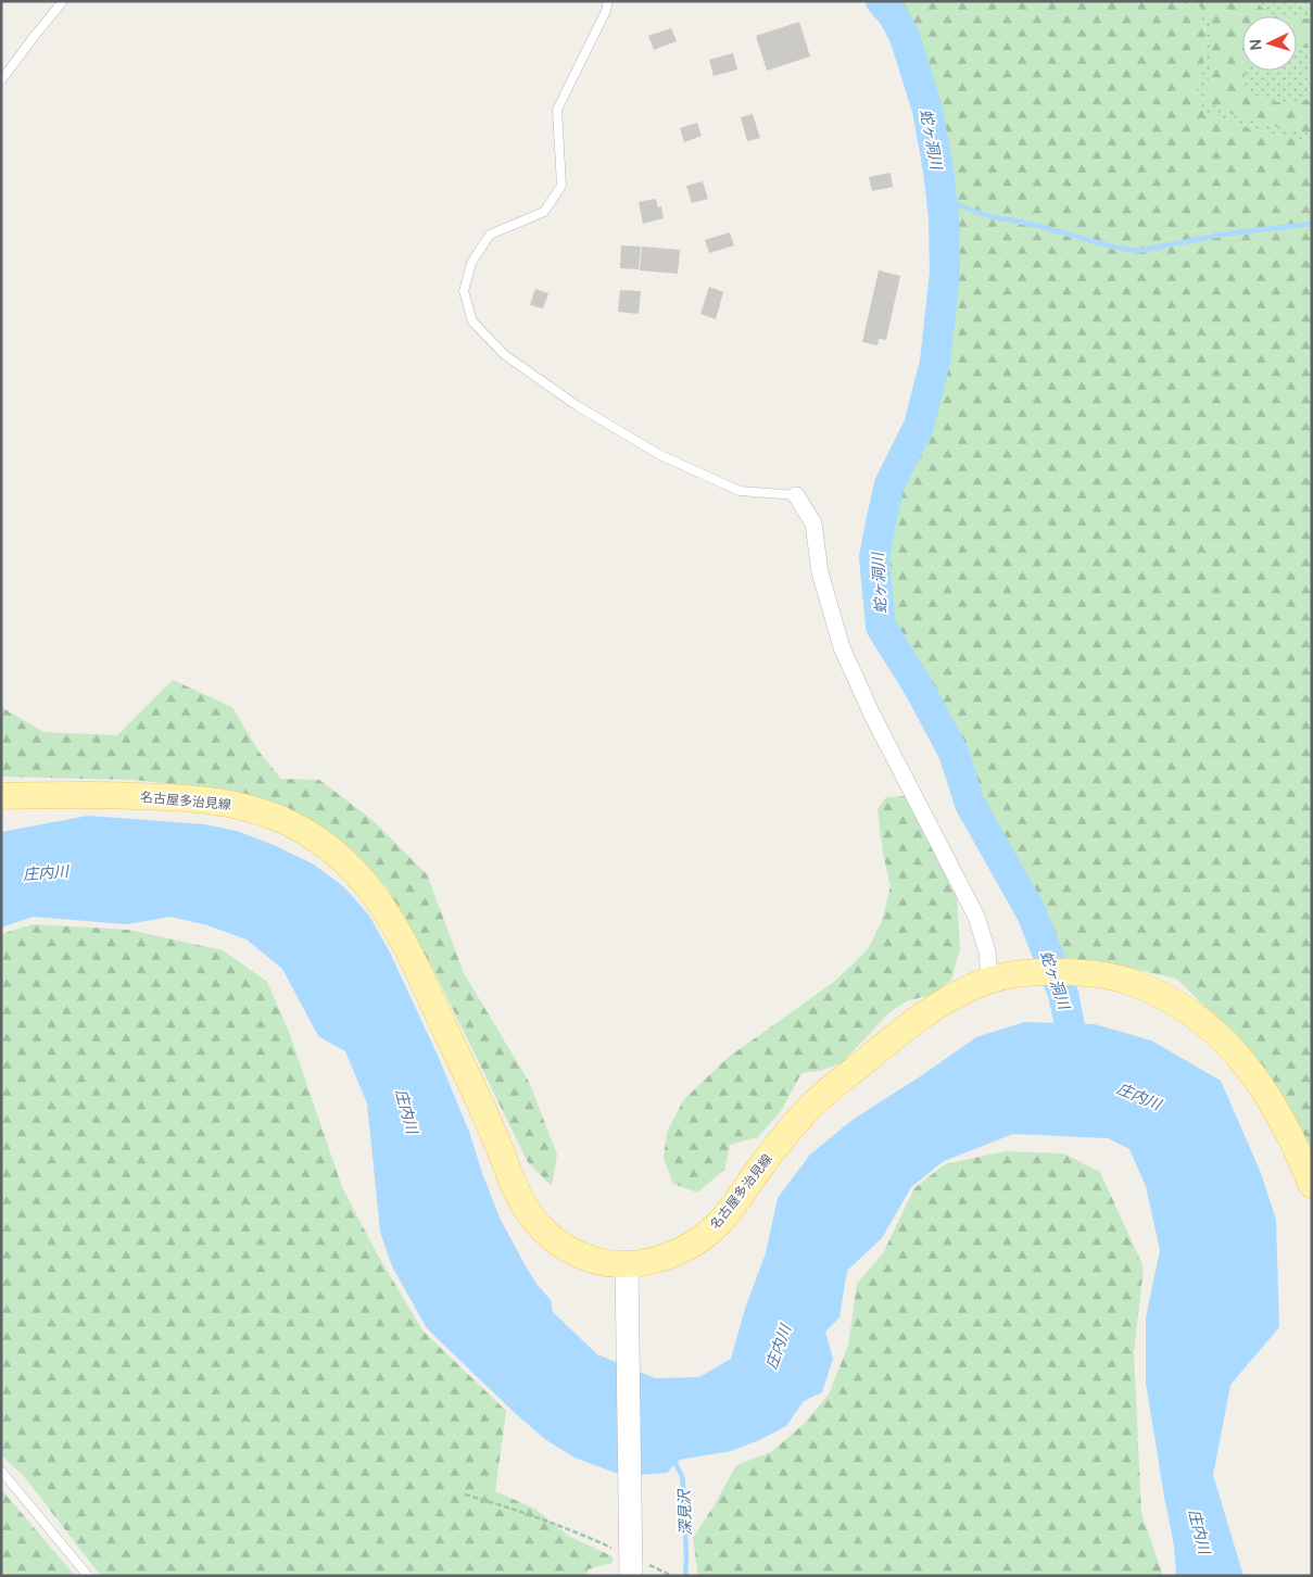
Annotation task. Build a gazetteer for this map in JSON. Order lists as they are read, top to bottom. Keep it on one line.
{"streets":{"main road":["名古屋多治見線"]},"water":["蛇ヶ洞川","庄内川","深見沢"],"north":"left"}
